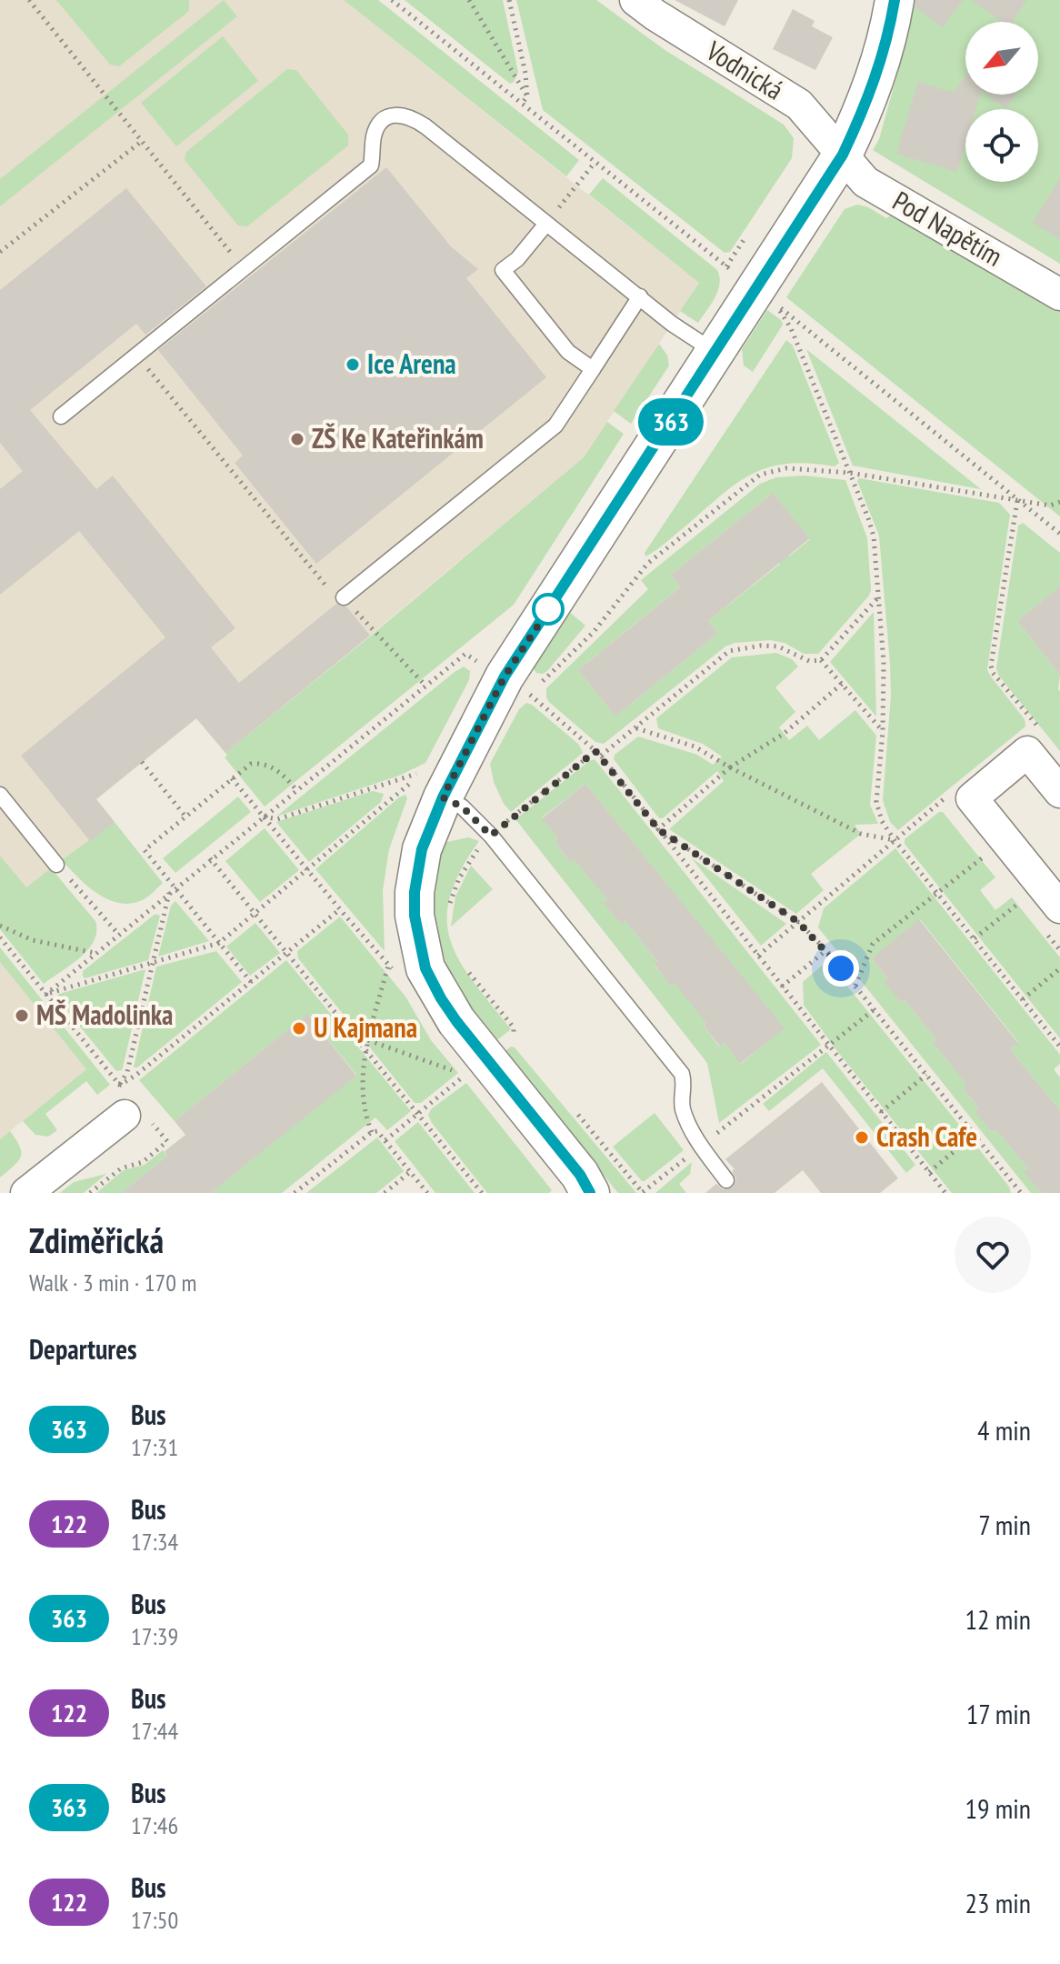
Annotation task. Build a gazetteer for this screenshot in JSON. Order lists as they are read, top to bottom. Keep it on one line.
{"streets":{"street":["Vodnická","Pod Napětím"]},"crossings":[["Vodnická","Pod Napětím"]],"places":["Ice Arena","ZŠ Ke Kateřinkám","MŠ Madolinka","U Kajmana","Crash Cafe"],"lines":["bus line 363"],"north":"bottom left","page":{"on_map":"363","heading":[["Zdiměřická","Walk · 3 min · 170 m"],"Departures"],"list":[{"mark":"363","name":"Bus","note":"17:31","value":"4 min"},{"mark":"122","name":"Bus","note":"17:34","value":"7 min"},{"mark":"363","name":"Bus","note":"17:39","value":"12 min"},{"mark":"122","name":"Bus","note":"17:44","value":"17 min"},{"mark":"363","name":"Bus","note":"17:46","value":"19 min"},{"mark":"122","name":"Bus","note":"17:50","value":"23 min"}]}}
